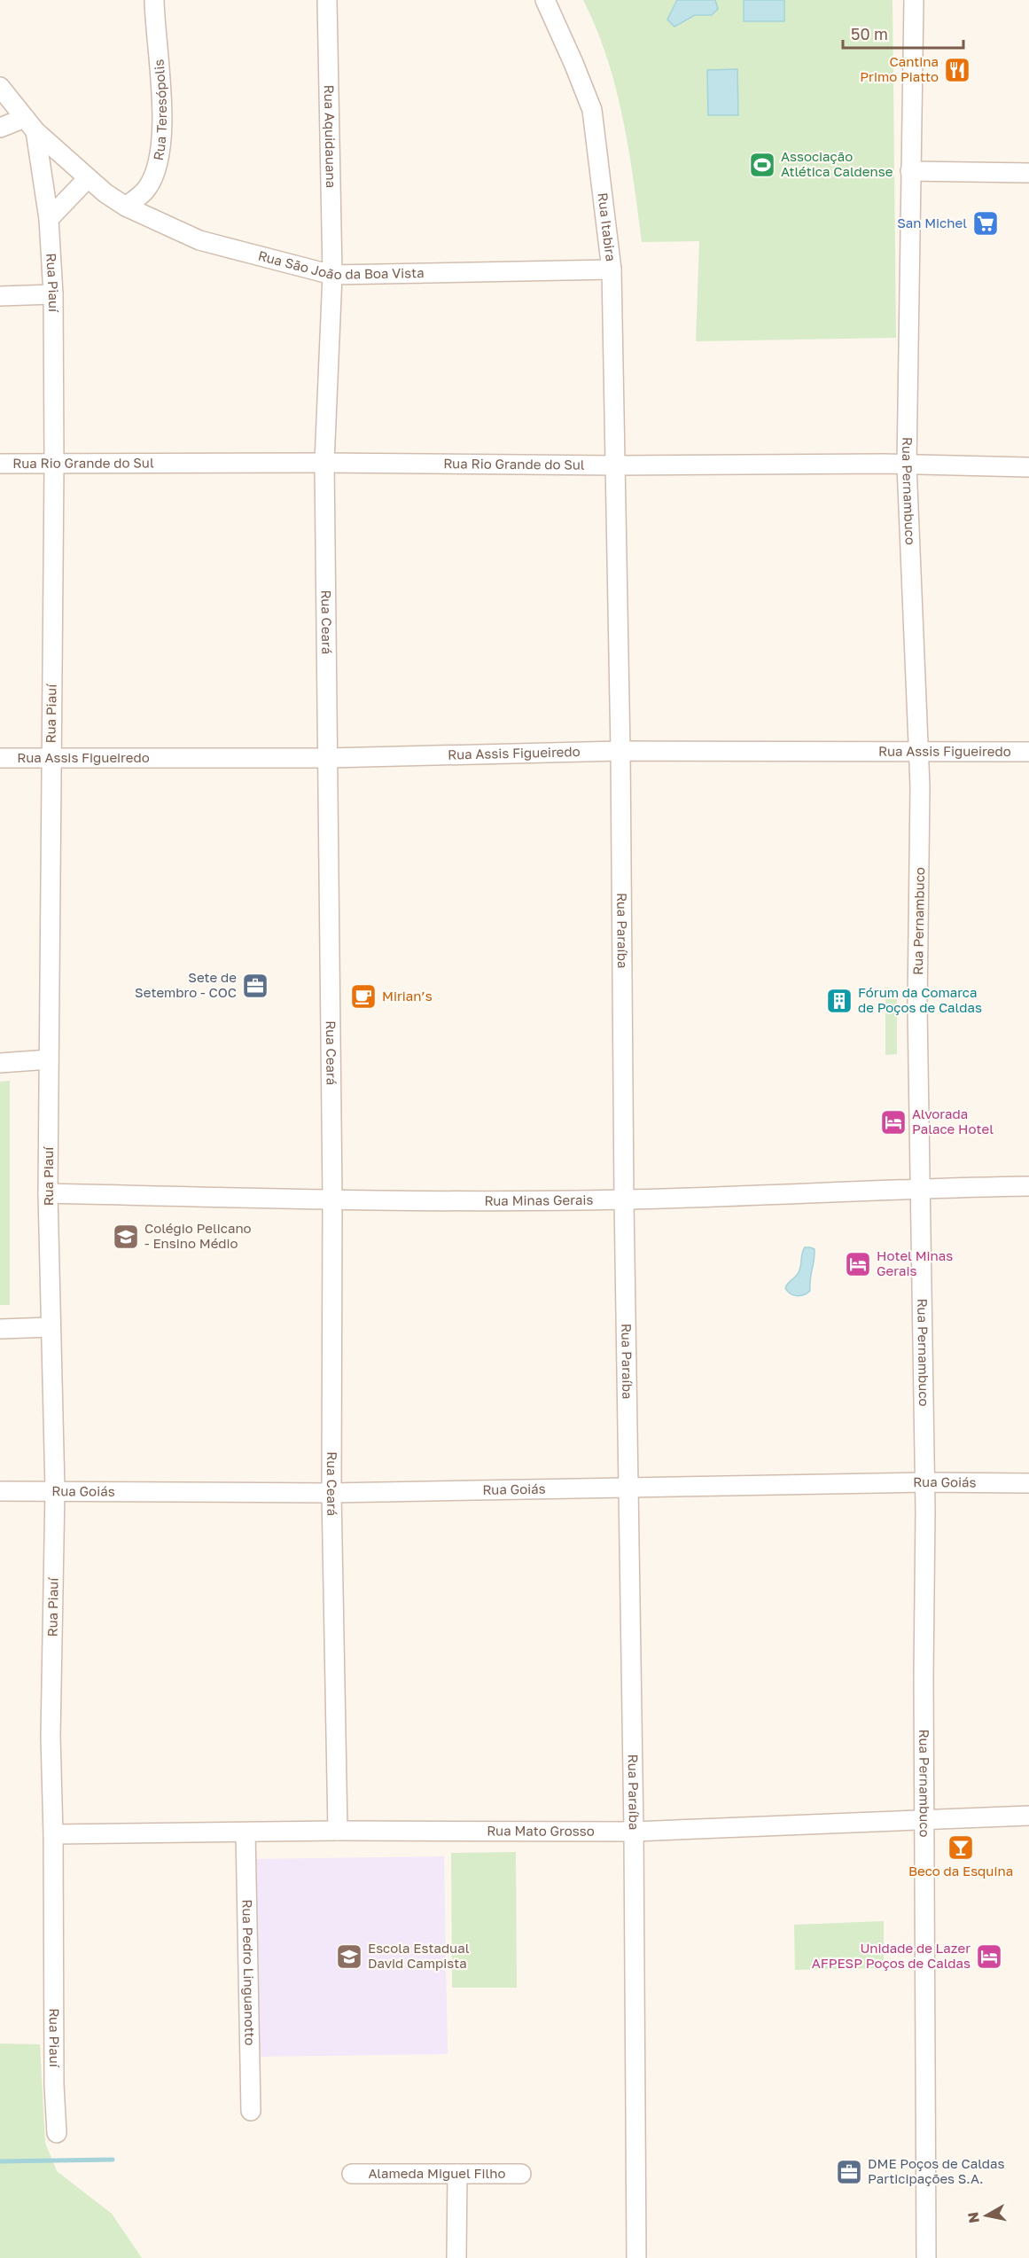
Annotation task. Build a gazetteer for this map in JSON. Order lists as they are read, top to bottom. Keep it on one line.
{"streets":{"street":["Rua Teresópolis","Rua Aquidauana","Rua Itabira","Rua São João da Boa Vista","Rua Piauí","Rua Rio Grande do Sul","Rua Pernambuco","Rua Ceará","Rua Assis Figueiredo","Rua Paraíba","Rua Minas Gerais","Rua Goiás","Rua Mato Grosso","Rua Pedro Linguanotto","Alameda Miguel Filho"]},"crossings":[["Rua Teresópolis","Rua São João da Boa Vista"],["Rua Aquidauana","Rua São João da Boa Vista"],["Rua Aquidauana","Rua Ceará"],["Rua Itabira","Rua São João da Boa Vista"],["Rua Itabira","Rua Rio Grande do Sul"],["Rua Itabira","Rua Paraíba"],["Rua São João da Boa Vista","Rua Piauí"],["Rua São João da Boa Vista","Rua Ceará"],["Rua Piauí","Rua Rio Grande do Sul"],["Rua Piauí","Rua Assis Figueiredo"],["Rua Piauí","Rua Minas Gerais"],["Rua Piauí","Rua Goiás"],["Rua Piauí","Rua Mato Grosso"],["Rua Rio Grande do Sul","Rua Pernambuco"],["Rua Rio Grande do Sul","Rua Ceará"],["Rua Rio Grande do Sul","Rua Paraíba"],["Rua Pernambuco","Rua Assis Figueiredo"],["Rua Pernambuco","Rua Minas Gerais"],["Rua Pernambuco","Rua Goiás"],["Rua Pernambuco","Rua Mato Grosso"],["Rua Ceará","Rua Assis Figueiredo"],["Rua Ceará","Rua Minas Gerais"],["Rua Ceará","Rua Goiás"],["Rua Ceará","Rua Mato Grosso"],["Rua Assis Figueiredo","Rua Paraíba"],["Rua Paraíba","Rua Minas Gerais"],["Rua Paraíba","Rua Goiás"],["Rua Paraíba","Rua Mato Grosso"],["Rua Mato Grosso","Rua Pedro Linguanotto"]],"places":{"restaurant":["Cantina Primo Piatto"],"sports":["Associação Atlética Caldense"],"supermarket":["San Michel"],"office":["Sete de Setembro - COC","DME Poços de Caldas Participações S.A."],"cafe":["Mirian’s"],"building":["Fórum da Comarca de Poços de Caldas"],"hotel":["Alvorada Palace Hotel","Hotel Minas Gerais","Unidade de Lazer AFPESP Poços de Caldas"],"school or university":["Colégio Pelicano - Ensino Médio","Escola Estadual David Campista"],"bar":["Beco da Esquina"]},"scale_bar":"50 m","north":"left"}
